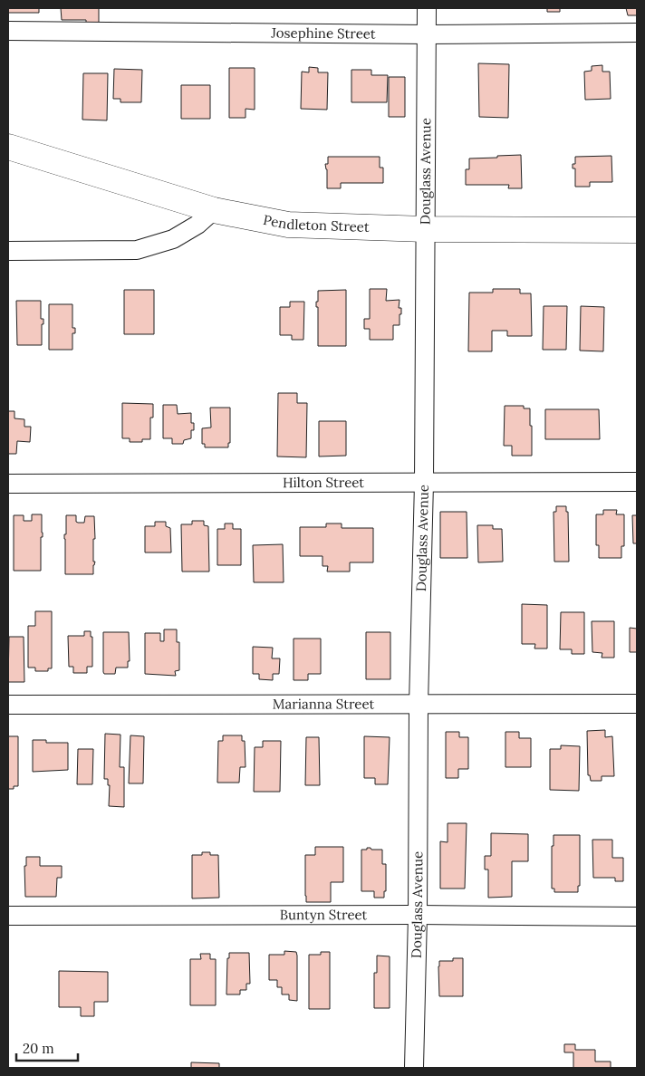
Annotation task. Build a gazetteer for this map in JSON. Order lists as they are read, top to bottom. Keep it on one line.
{"streets":{"main road":["Pendleton Street"],"street":["Josephine Street","Douglass Avenue","Hilton Street","Marianna Street","Buntyn Street"]},"crossings":[["Josephine Street","Douglass Avenue"],["Douglass Avenue","Pendleton Street"],["Douglass Avenue","Hilton Street"],["Douglass Avenue","Marianna Street"],["Douglass Avenue","Buntyn Street"]],"scale_bar":"20 m"}
